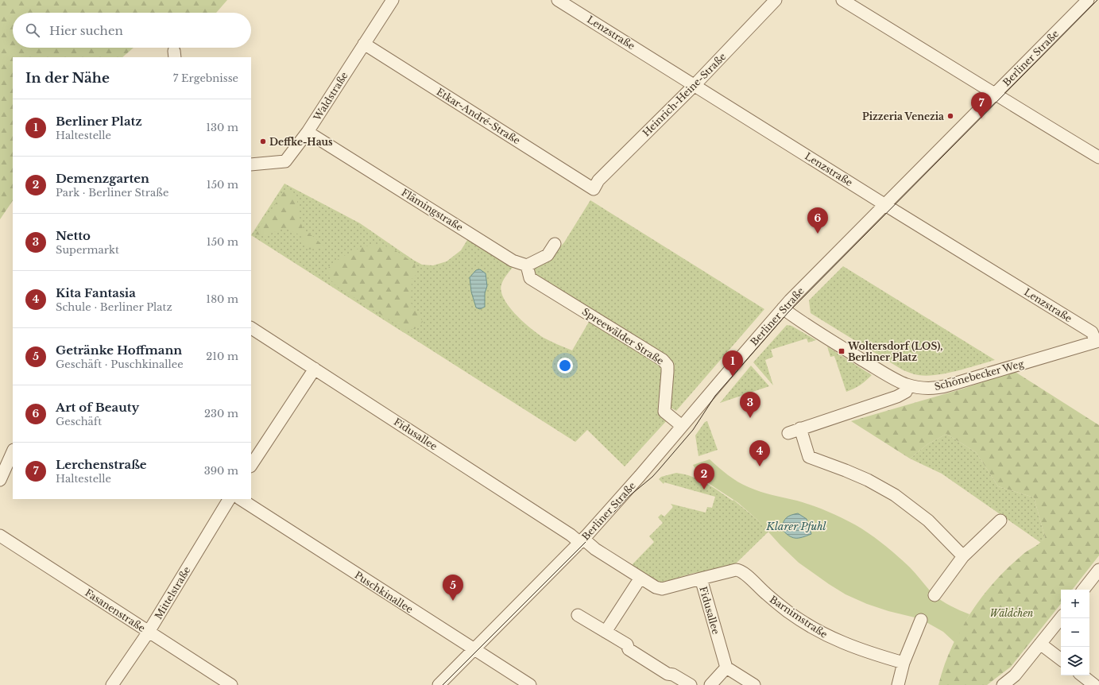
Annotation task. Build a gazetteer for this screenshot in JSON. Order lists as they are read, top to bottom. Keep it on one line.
{"streets":{"street":["Lenzstraße","Berliner Straße","Heinrich-Heine-Straße","Waldstraße","Etkar-André-Straße","Flämingstraße","Spreewälder Straße","Schönebecker Weg","Fidusallee","Puschkinallee","Mittelstraße","Fasanenstraße","Barnimstraße"]},"crossings":[["Lenzstraße","Berliner Straße"],["Lenzstraße","Heinrich-Heine-Straße"],["Lenzstraße","Schönebecker Weg"],["Berliner Straße","Spreewälder Straße"],["Berliner Straße","Schönebecker Weg"],["Berliner Straße","Fidusallee"],["Berliner Straße","Puschkinallee"],["Heinrich-Heine-Straße","Etkar-André-Straße"],["Waldstraße","Etkar-André-Straße"],["Waldstraße","Flämingstraße"],["Flämingstraße","Spreewälder Straße"],["Fidusallee","Barnimstraße"],["Mittelstraße","Fasanenstraße"]],"water":["Klarer Pfuhl"],"parks":["Wäldchen"],"places":{"other":["Pizzeria Venezia","Deffke-Haus"],"transit":["Woltersdorf (LOS), Berliner Platz"]},"page":{"search":"Hier suchen","heading":["In der Nähe","7 Ergebnisse"],"pins":["7","6","1","3","4","2","5"],"list":[{"mark":"1","name":"Berliner Platz","note":"Haltestelle","value":"130 m"},{"mark":"2","name":"Demenzgarten","note":"Park · Berliner Straße","value":"150 m"},{"mark":"3","name":"Netto","note":"Supermarkt","value":"150 m"},{"mark":"4","name":"Kita Fantasia","note":"Schule · Berliner Platz","value":"180 m"},{"mark":"5","name":"Getränke Hoffmann","note":"Geschäft · Puschkinallee","value":"210 m"},{"mark":"6","name":"Art of Beauty","note":"Geschäft","value":"230 m"},{"mark":"7","name":"Lerchenstraße","note":"Haltestelle","value":"390 m"}],"map_buttons":["+","−"]}}
